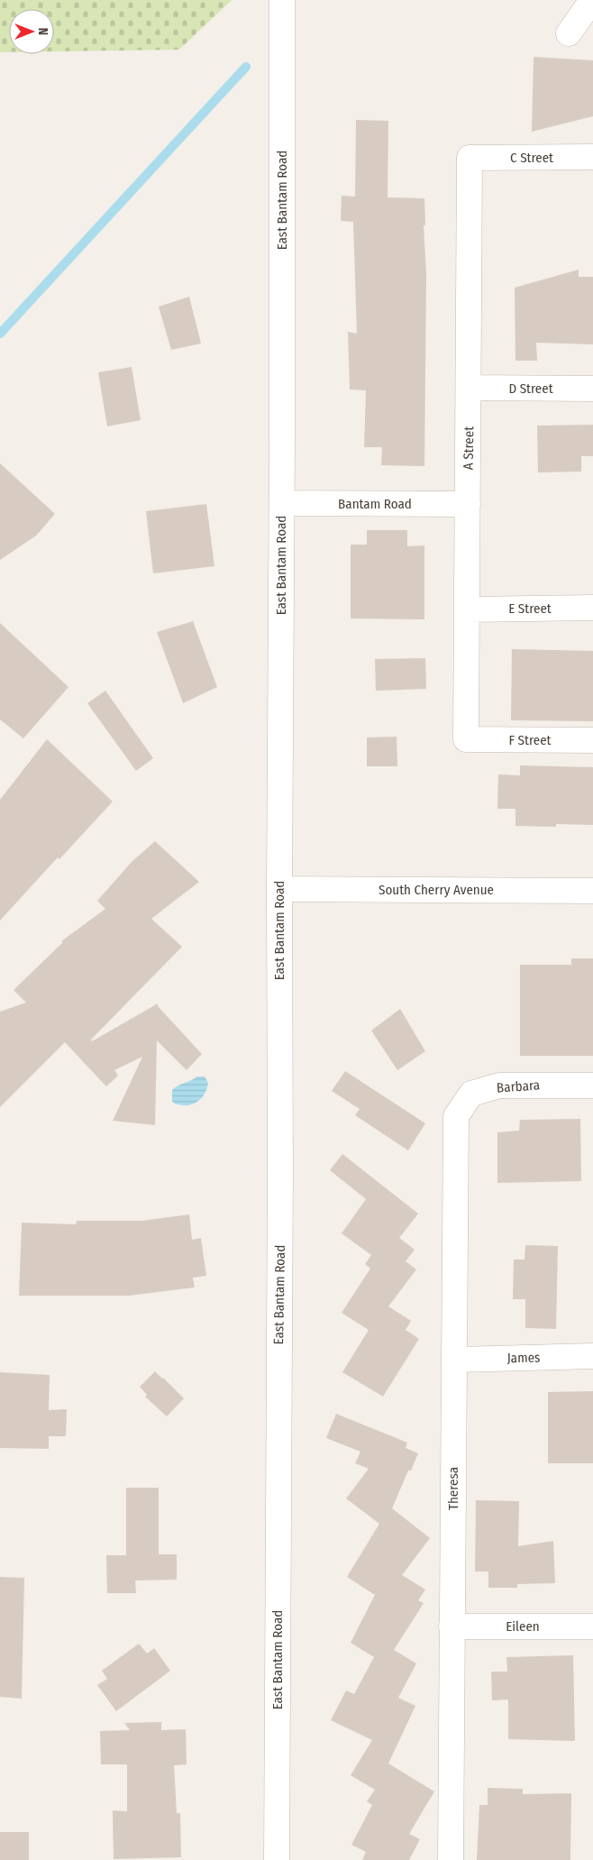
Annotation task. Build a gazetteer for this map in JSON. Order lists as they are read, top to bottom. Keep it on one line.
{"streets":{"street":["C Street","East Bantam Road","D Street","A Street","Bantam Road","E Street","F Street","South Cherry Avenue","Barbara","James","Theresa","Eileen"]},"crossings":[["C Street","A Street"],["East Bantam Road","Bantam Road"],["East Bantam Road","South Cherry Avenue"],["D Street","A Street"],["A Street","Bantam Road"],["A Street","E Street"],["A Street","F Street"],["Barbara","Theresa"],["James","Theresa"],["Theresa","Eileen"]],"north":"right"}
